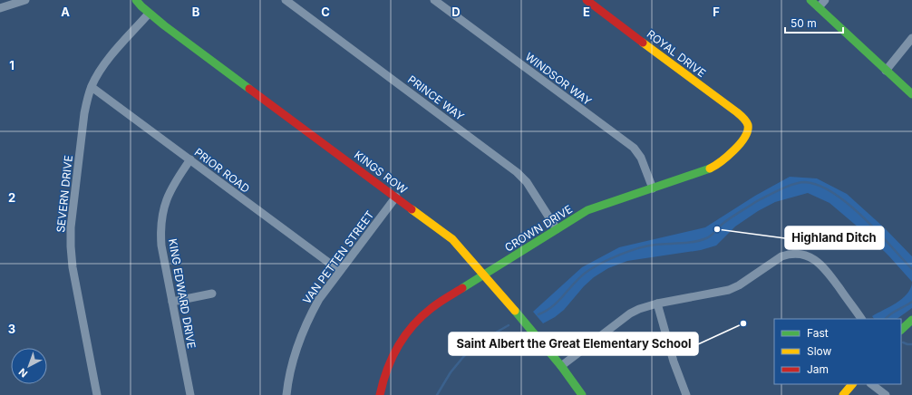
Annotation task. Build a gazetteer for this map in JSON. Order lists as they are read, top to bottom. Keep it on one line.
{"streets":{"street":["ROYAL DRIVE","WINDSOR WAY","PRINCE WAY","PRIOR ROAD","KINGS ROW","SEVERN DRIVE","CROWN DRIVE","VAN PETTEN STREET","KING EDWARD DRIVE"]},"crossings":[["ROYAL DRIVE","CROWN DRIVE"],["WINDSOR WAY","CROWN DRIVE"],["PRINCE WAY","CROWN DRIVE"],["PRIOR ROAD","SEVERN DRIVE"],["PRIOR ROAD","VAN PETTEN STREET"],["PRIOR ROAD","KING EDWARD DRIVE"],["KINGS ROW","SEVERN DRIVE"],["KINGS ROW","CROWN DRIVE"],["KINGS ROW","VAN PETTEN STREET"]],"places":["Highland Ditch","Saint Albert the Great Elementary School"],"legend":["Fast","Slow","Jam"],"scale_bar":"50 m","north":"bottom left","grid":{"columns":["A","B","C","D","E","F"],"rows":["1","2","3"]}}
